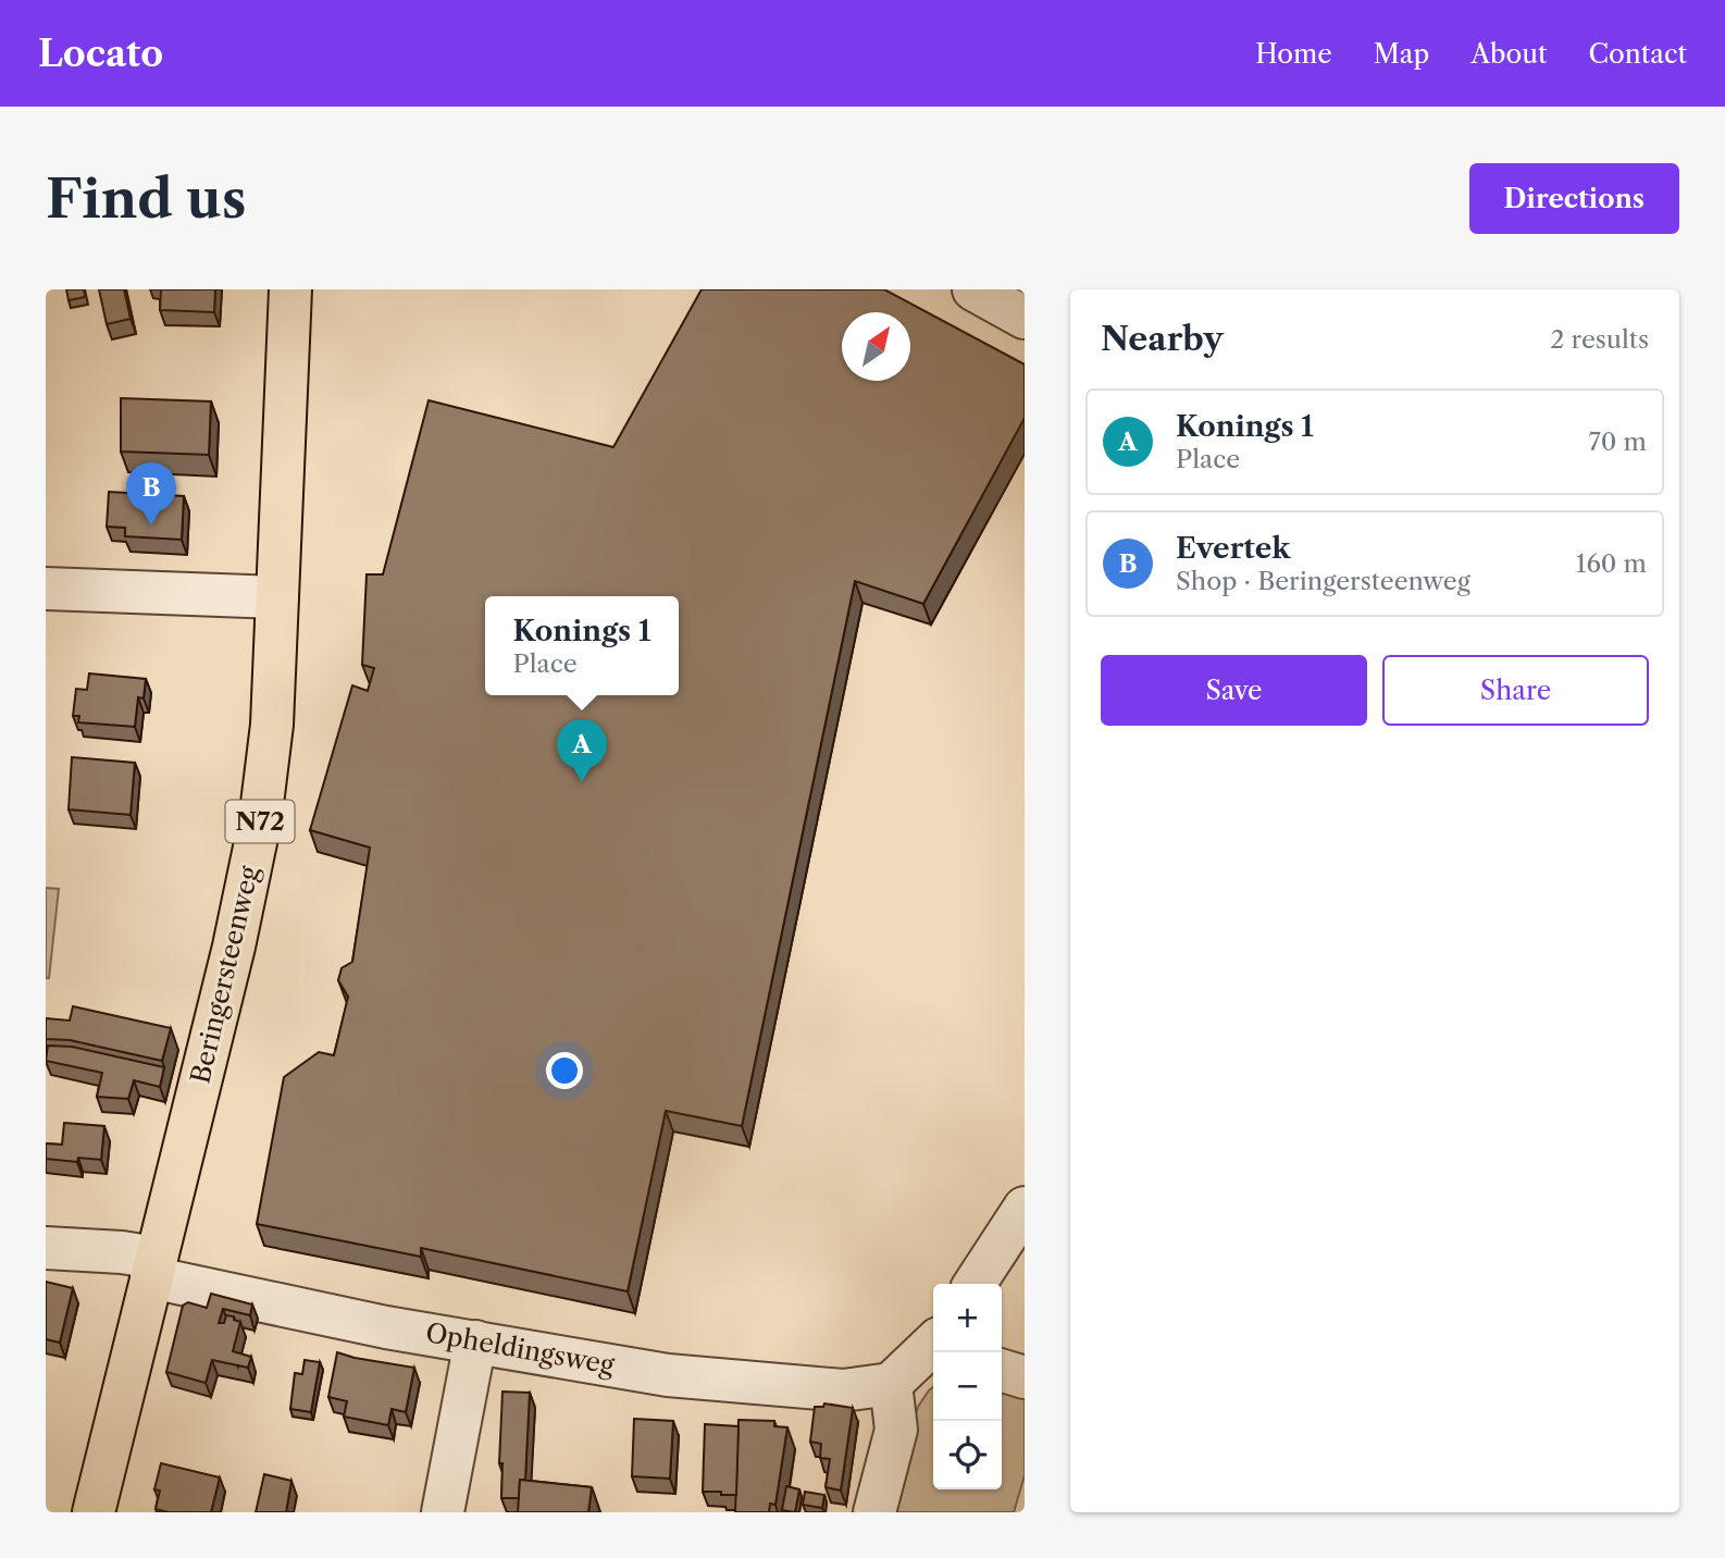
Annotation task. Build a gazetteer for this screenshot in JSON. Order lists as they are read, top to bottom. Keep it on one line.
{"streets":{"main road":["N72","Beringersteenweg"],"street":["Opheldingsweg"]},"crossings":[["Beringersteenweg","Opheldingsweg"]],"north":"top right","page":{"header":"Locato","nav":["Home","Map","About","Contact"],"buttons":["Directions",["Save","Share"]],"title":"Find us","heading":["Nearby","2 results"],"list":[{"mark":"A","name":"Konings 1","note":"Place","value":"70 m"},{"mark":"B","name":"Evertek","note":"Shop · Beringersteenweg","value":"160 m"}],"pins":["B","A"],"popup":["Konings 1","Place"],"map_buttons":["+","−"]}}
